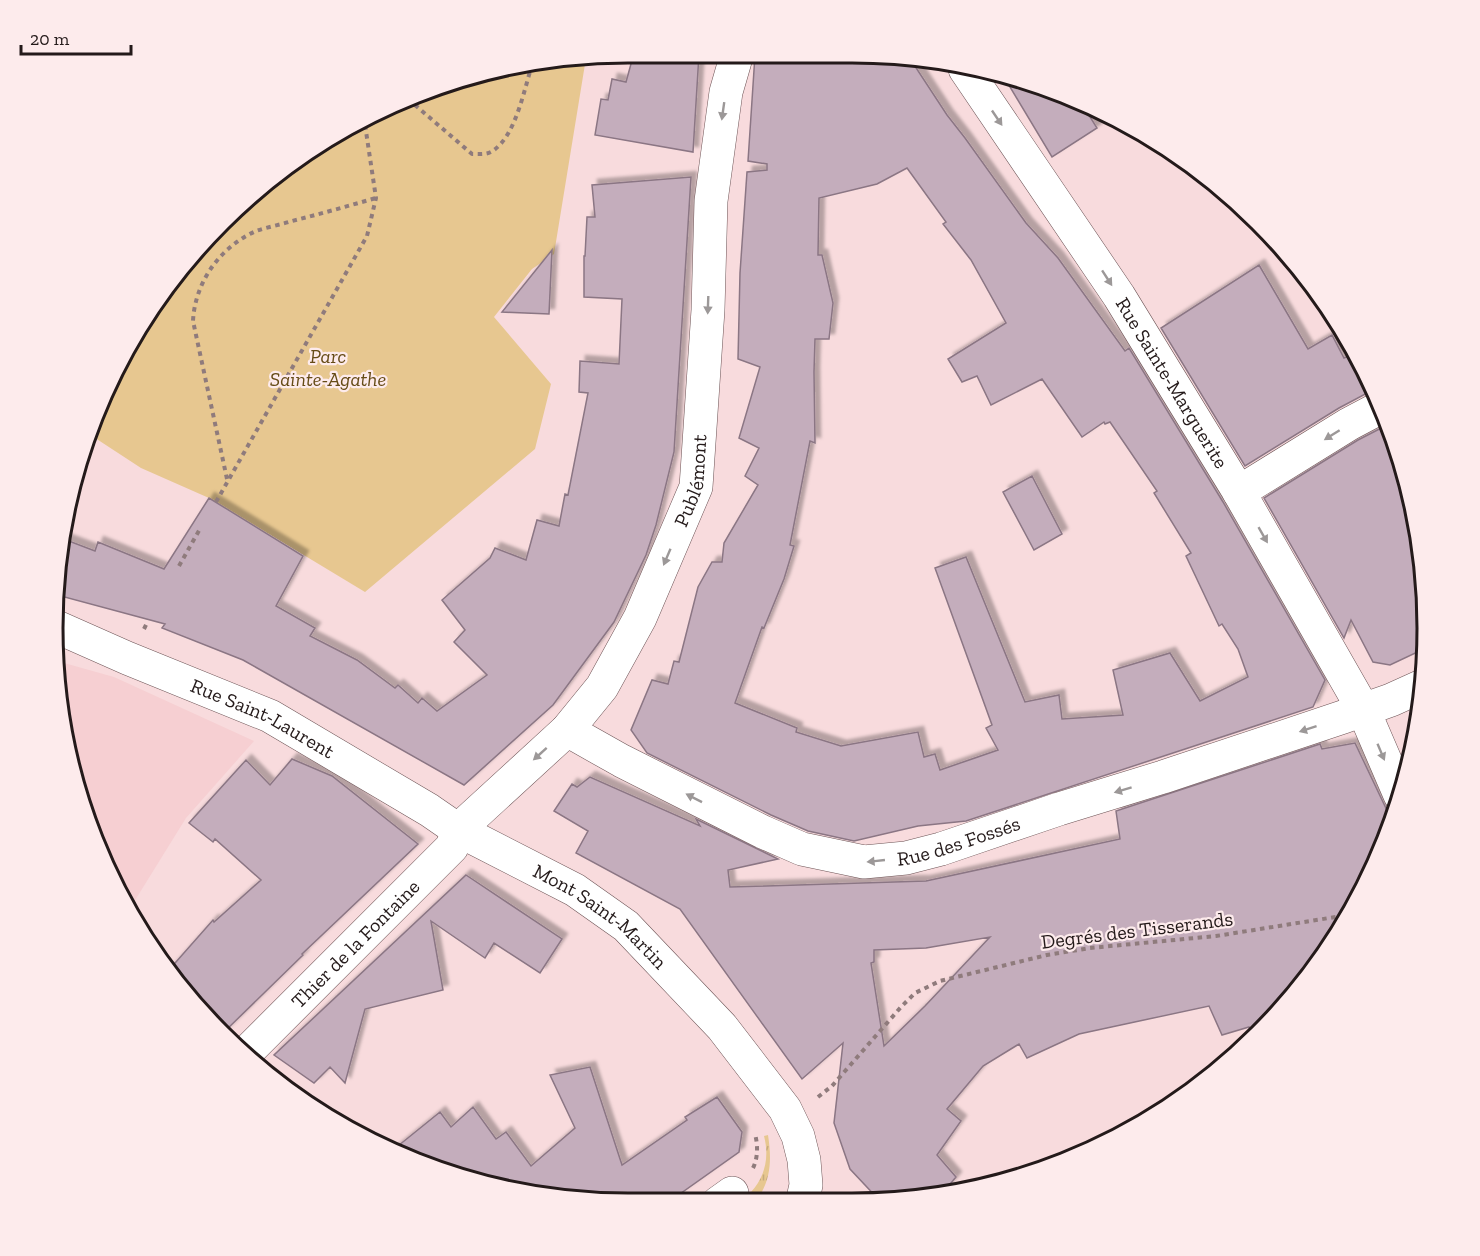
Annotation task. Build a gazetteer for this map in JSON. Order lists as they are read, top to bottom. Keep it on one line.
{"streets":{"street":["Rue Sainte-Marguerite","Publémont","Rue Saint-Laurent","Rue des Fossés","Mont Saint-Martin","Thier de la Fontaine"],"path":["Degrés des Tisserands"]},"crossings":[["Rue Sainte-Marguerite","Rue des Fossés"],["Publémont","Rue Saint-Laurent"],["Publémont","Rue des Fossés"],["Publémont","Mont Saint-Martin"],["Publémont","Thier de la Fontaine"],["Rue Saint-Laurent","Mont Saint-Martin"],["Rue Saint-Laurent","Thier de la Fontaine"],["Mont Saint-Martin","Thier de la Fontaine"]],"one_way":["Rue Sainte-Marguerite","Publémont","Rue des Fossés"],"parks":["Parc Sainte-Agathe"],"scale_bar":"20 m"}
